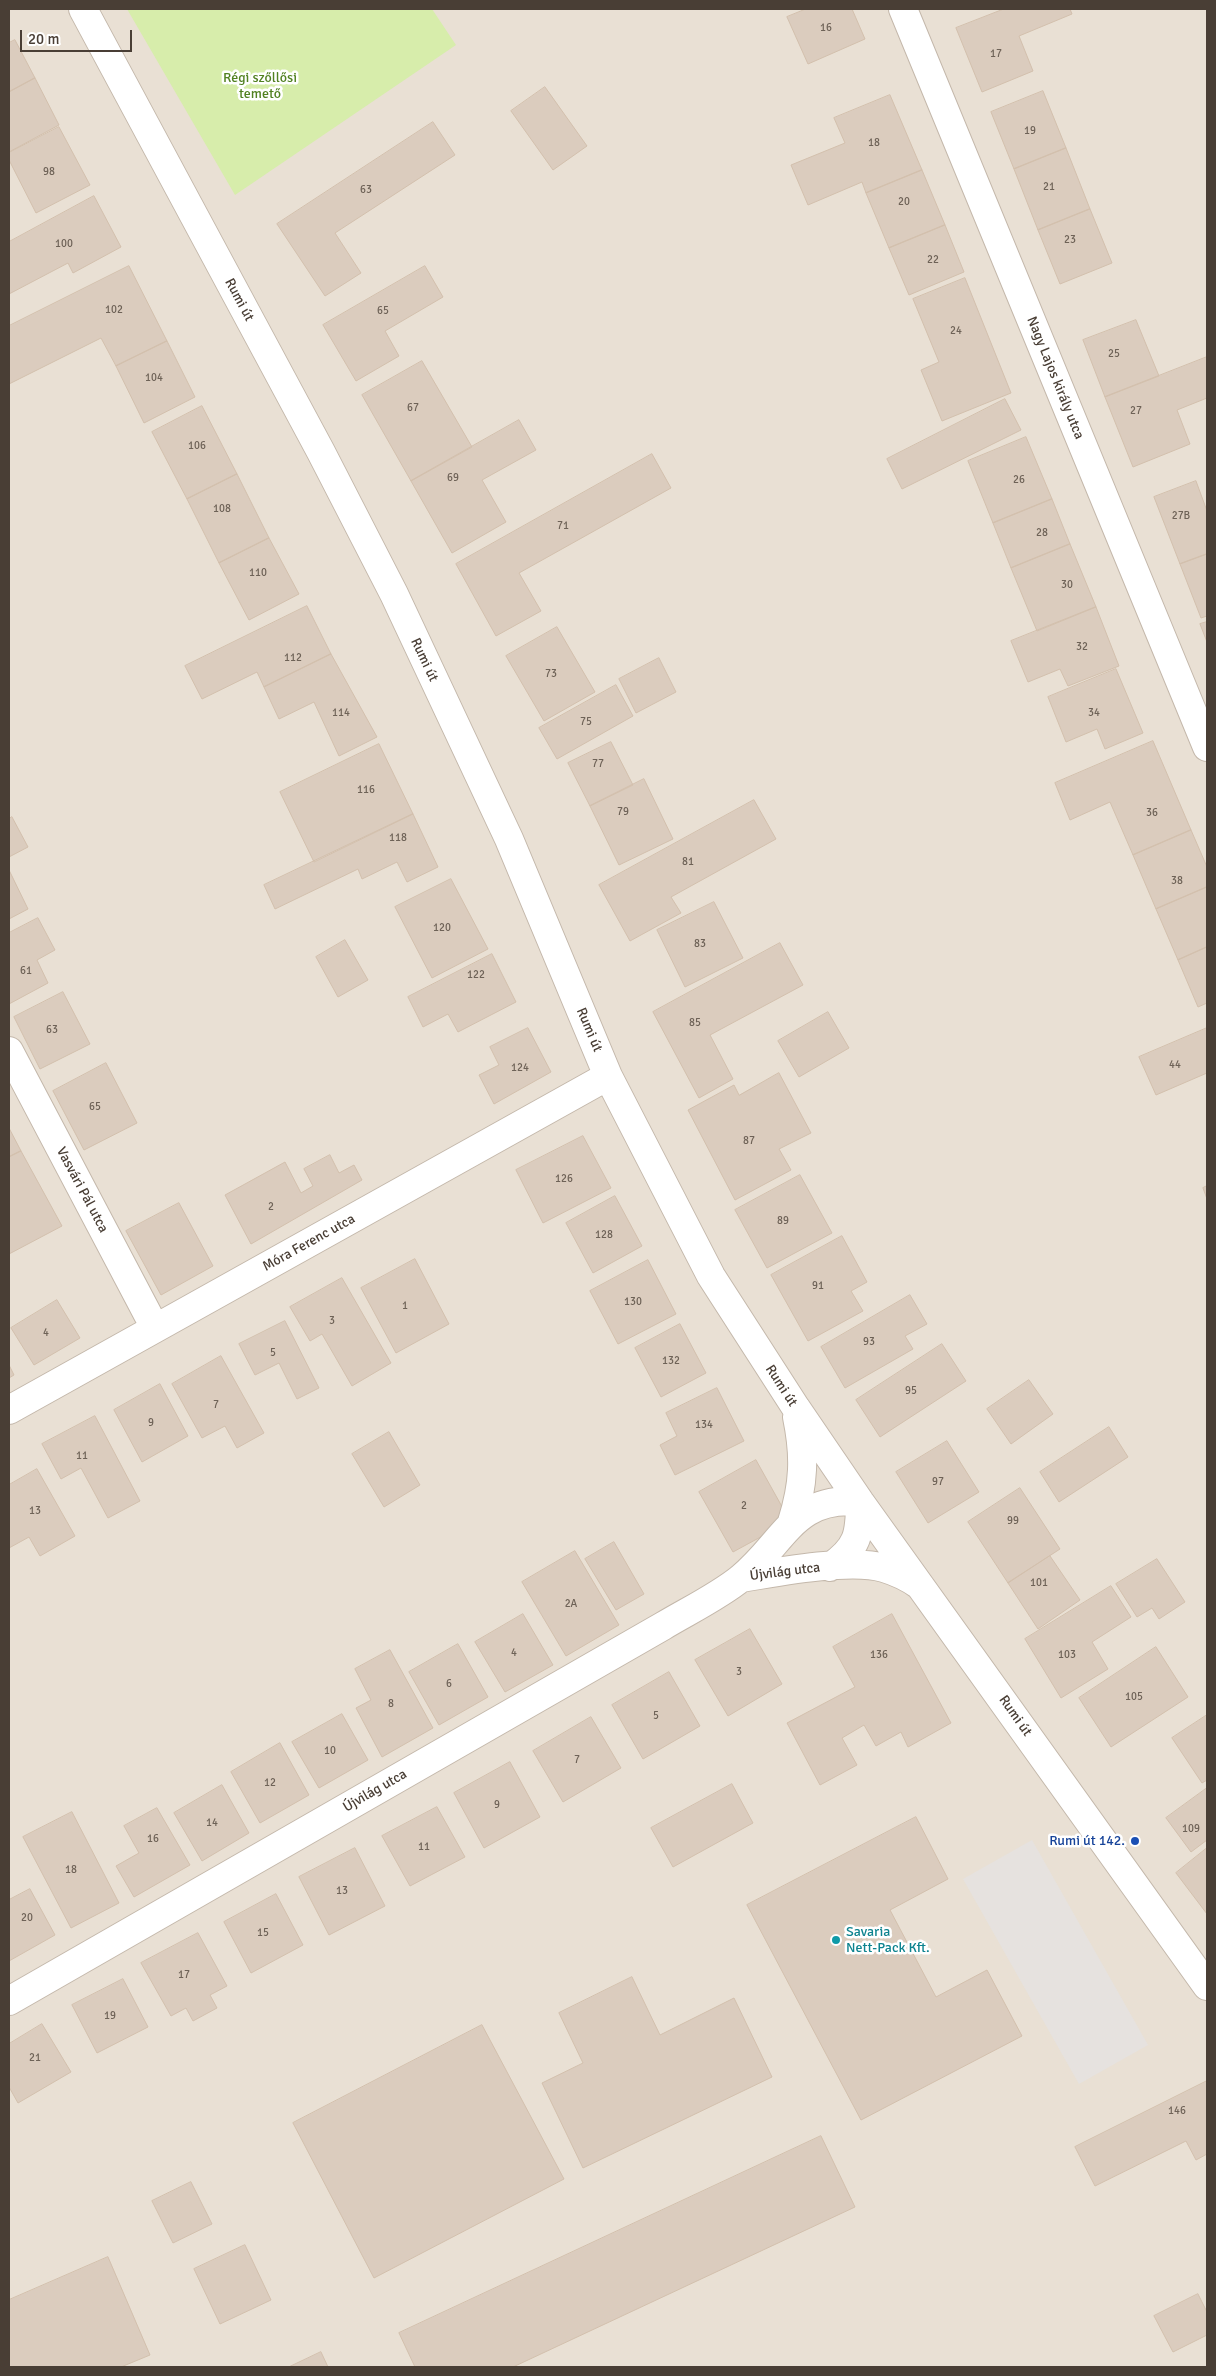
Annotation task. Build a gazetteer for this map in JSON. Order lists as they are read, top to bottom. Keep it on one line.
{"streets":{"street":["Rumi út","Nagy Lajos király utca","Vasvári Pál utca","Móra Ferenc utca","Újvilág utca"]},"crossings":[["Rumi út","Móra Ferenc utca"],["Rumi út","Újvilág utca"],["Vasvári Pál utca","Móra Ferenc utca"]],"parks":["Régi szőllősi temető"],"places":["Rumi út 142.","Savaria Nett-Pack Kft."],"house_numbers":["16","17","19","18","98","21","63","20","23","100","22","102","65","24","25","104","67","27","106","69","26","108","27B","71","28","110","30","32","112","73","114","34","75","77","116","79","36","118","81","38","120","83","61","122","85","63","44","124","65","87","126","2","89","128","91","130","1","3","4","93","5","132","95","7","9","134","11","97","2","13","99","101","2A","4","136","103","3","6","105","8","5","10","7","12","9","14","109","16","11","18","13","20","15","17","19","21","146"],"scale_bar":"20 m"}
